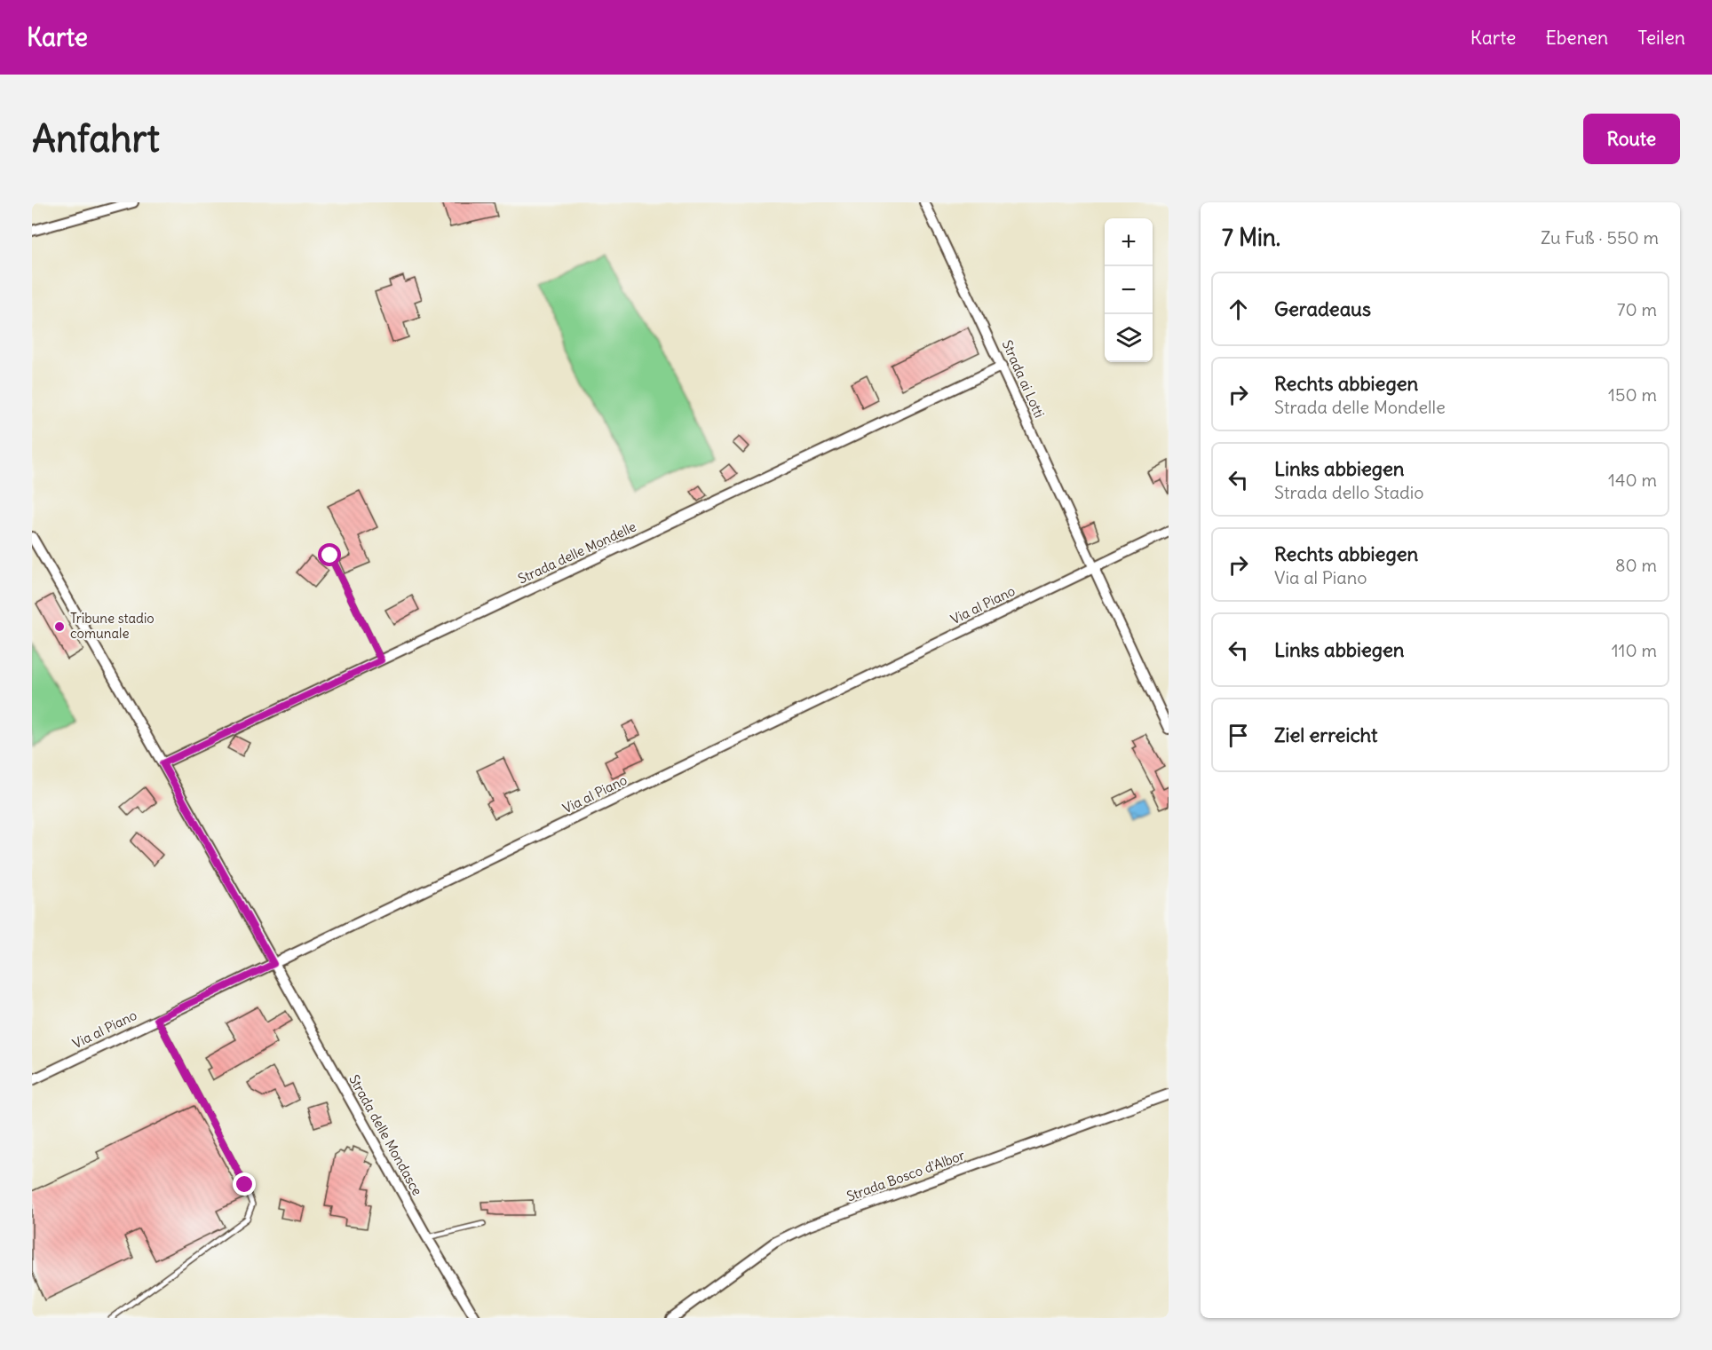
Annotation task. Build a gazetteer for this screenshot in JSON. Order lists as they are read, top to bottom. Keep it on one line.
{"streets":{"street":["Strada ai Lotti","Strada delle Mondelle","Via al Piano","Strada delle Mondasce","Strada Bosco d'Albor"]},"crossings":[["Strada ai Lotti","Strada delle Mondelle"],["Strada ai Lotti","Via al Piano"],["Strada delle Mondelle","Strada delle Mondasce"],["Via al Piano","Strada delle Mondasce"]],"places":["Tribune stadio comunale"],"page":{"header":"Karte","nav":["Karte","Ebenen","Teilen"],"buttons":"Route","title":"Anfahrt","heading":["7 Min.","Zu Fuß · 550 m"],"map_buttons":["+","−"],"list":[["Geradeaus","70 m"],["Rechts abbiegen","Strada delle Mondelle","150 m"],["Links abbiegen","Strada dello Stadio","140 m"],["Rechts abbiegen","Via al Piano","80 m"],["Links abbiegen","110 m"],"Ziel erreicht"]}}
